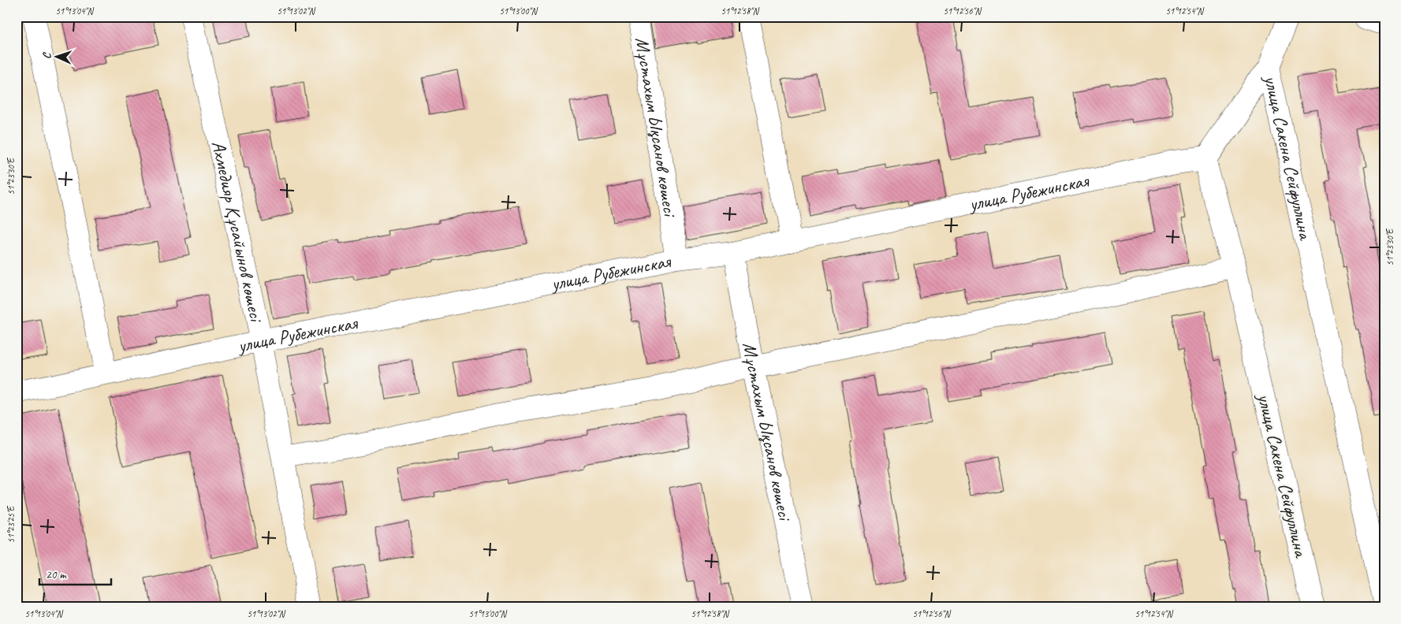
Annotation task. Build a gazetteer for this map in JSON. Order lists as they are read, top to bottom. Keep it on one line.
{"streets":{"street":["Мұстахым Ықсанов көшесі","улица Сакена Сейфуллина","улица Рубежинская","Ахмедияр Құсайынов көшесі"]},"crossings":[["Мұстахым Ықсанов көшесі","улица Рубежинская"],["улица Сакена Сейфуллина","улица Рубежинская"],["улица Рубежинская","Ахмедияр Құсайынов көшесі"]],"scale_bar":"20 m","north":"left","coordinates":["51°13'04\"N","51°13'02\"N","51°13'00\"N","51°12'58\"N","51°12'56\"N","51°12'54\"N","51°23'30\"E","51°23'25\"E"]}
